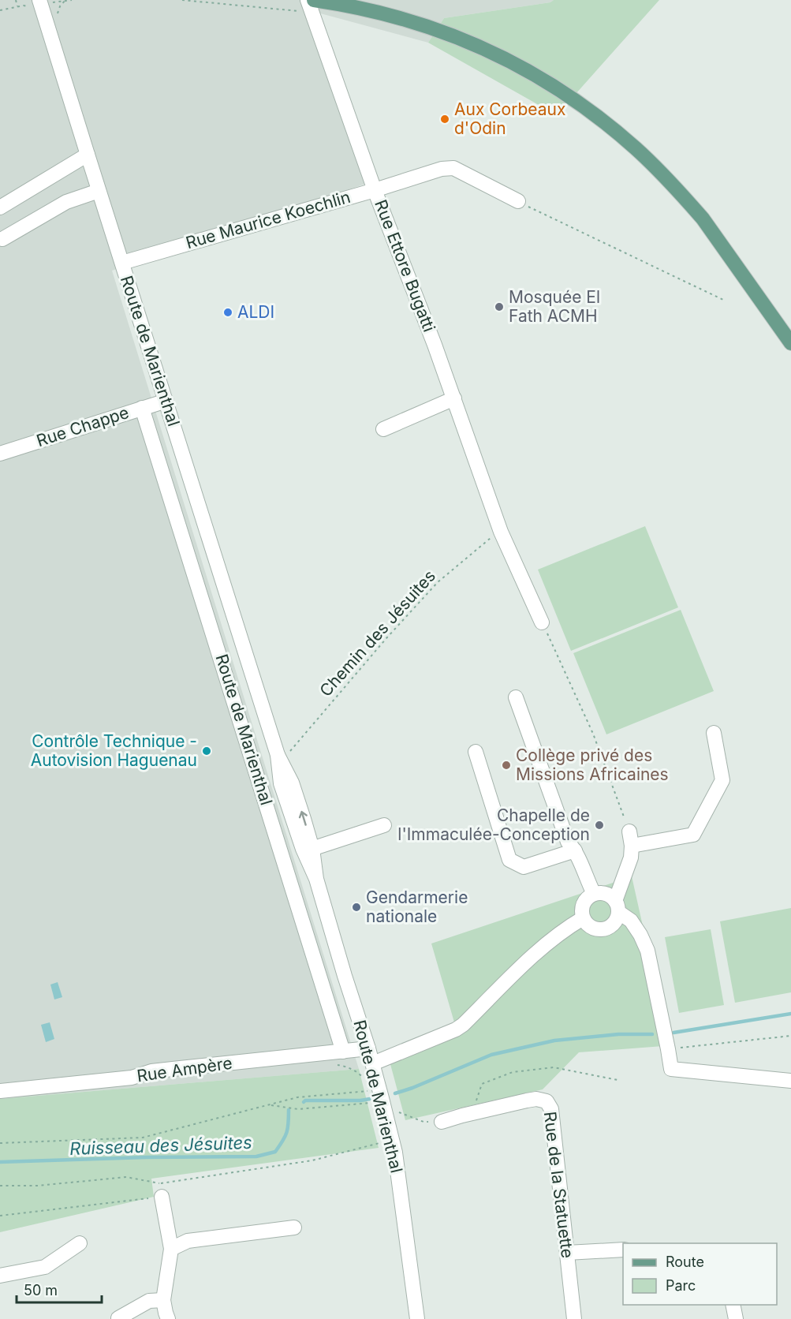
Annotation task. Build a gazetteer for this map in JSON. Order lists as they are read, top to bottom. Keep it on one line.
{"streets":{"street":["Rue Maurice Koechlin","Rue Ettore Bugatti","Route de Marienthal","Rue Chappe","Rue Ampère","Rue de la Statuette"],"path":["Chemin des Jésuites"]},"crossings":[["Rue Maurice Koechlin","Rue Ettore Bugatti"],["Rue Maurice Koechlin","Route de Marienthal"],["Rue Ettore Bugatti","Chemin des Jésuites"],["Route de Marienthal","Rue Chappe"],["Route de Marienthal","Chemin des Jésuites"],["Route de Marienthal","Rue Ampère"]],"water":["Ruisseau des Jésuites"],"places":["Aux Corbeaux d'Odin","Mosquée El Fath ACMH","ALDI","Contrôle Technique - Autovision Haguenau","Collège privé des Missions Africaines","Chapelle de l'Immaculée-Conception","Gendarmerie nationale"],"legend":["Route","Parc"],"scale_bar":"50 m"}
